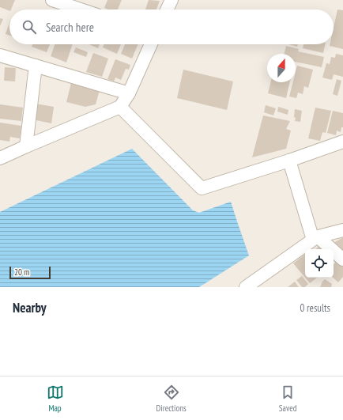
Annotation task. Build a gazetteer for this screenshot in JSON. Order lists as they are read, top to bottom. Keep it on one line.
{"scale_bar":"20 m","north":"top","page":{"search":"Search here","scale":"20 m","heading":["Nearby","0 results"],"nav":["Map","Directions","Saved"]}}
